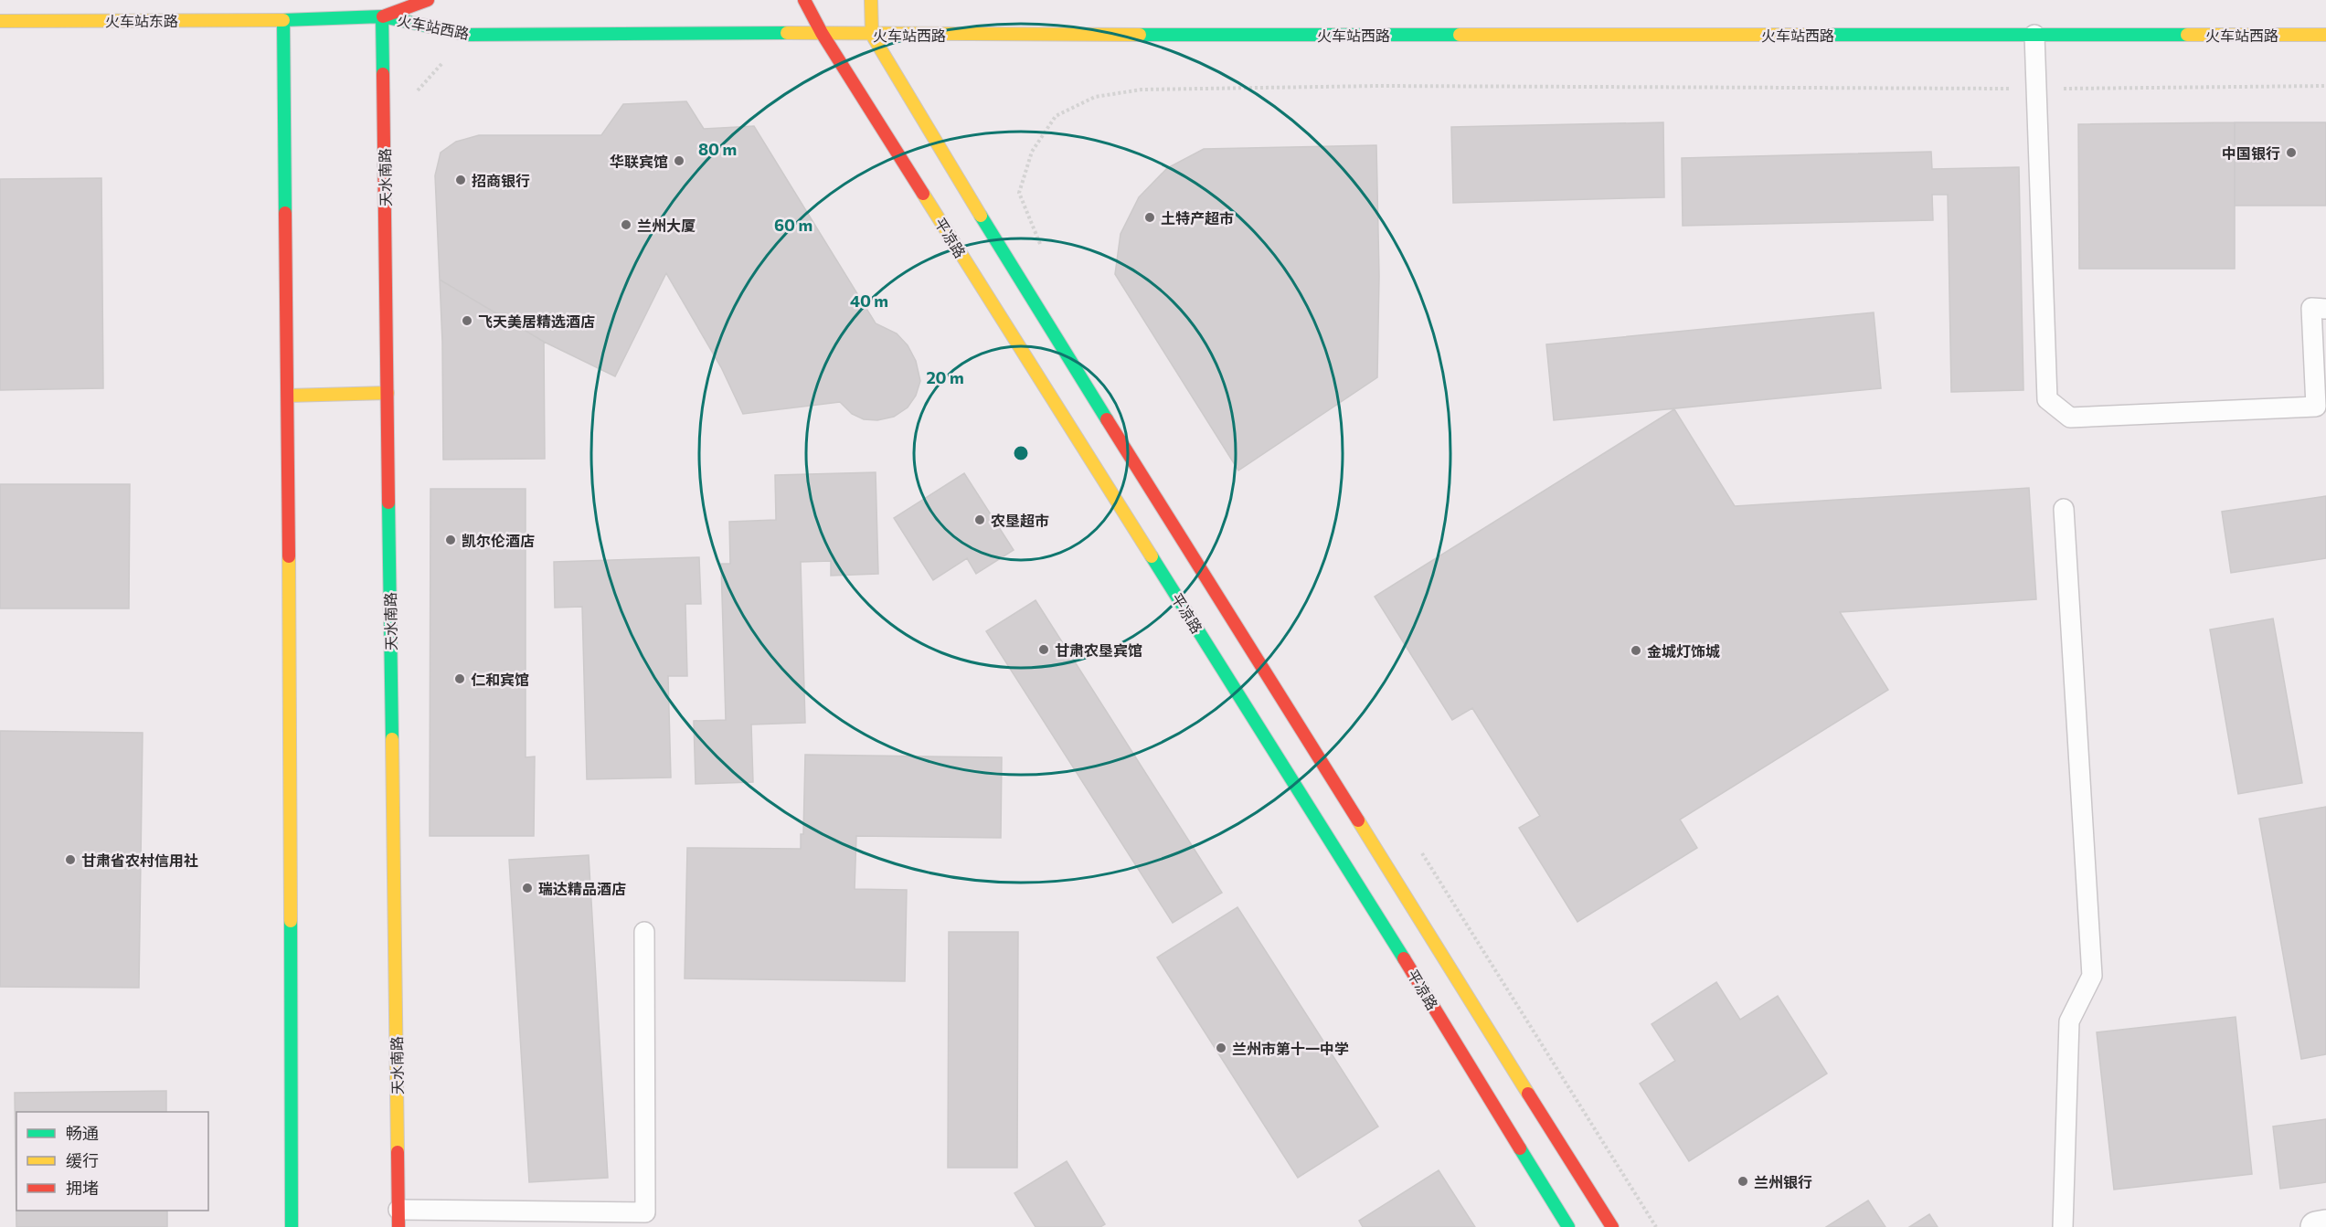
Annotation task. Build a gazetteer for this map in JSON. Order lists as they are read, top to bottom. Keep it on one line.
{"streets":{"main road":["火车站东路","火车站西路","天水南路","平凉路"]},"crossings":[["火车站东路","火车站西路"],["火车站西路","天水南路"],["火车站西路","平凉路"]],"places":["中国银行","华联宾馆","招商银行","土特产超市","兰州大厦","飞天美居精选酒店","农垦超市","凯尔伦酒店","甘肃农垦宾馆","金城灯饰城","仁和宾馆","甘肃省农村信用社","瑞达精品酒店","兰州市第十一中学","兰州银行"],"legend":["畅通","缓行","拥堵"],"rings":["80 m","60 m","40 m","20 m"]}
